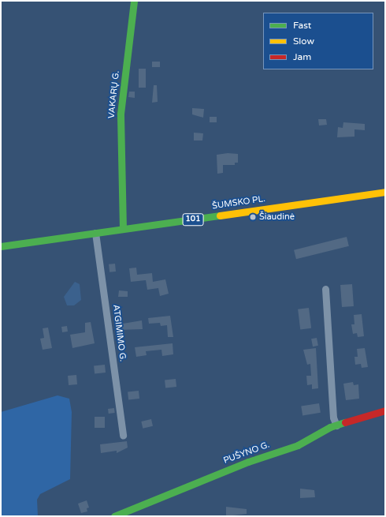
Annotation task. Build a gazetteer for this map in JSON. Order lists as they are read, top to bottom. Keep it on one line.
{"streets":{"street":["VAKARŲ G.","ŠUMSKO PL.","101","ATGIMIMO G.","PUŠYNO G."]},"crossings":[["VAKARŲ G.","ŠUMSKO PL."],["ŠUMSKO PL.","ATGIMIMO G."]],"places":["Šiaudinė"],"legend":["Fast","Slow","Jam"]}
